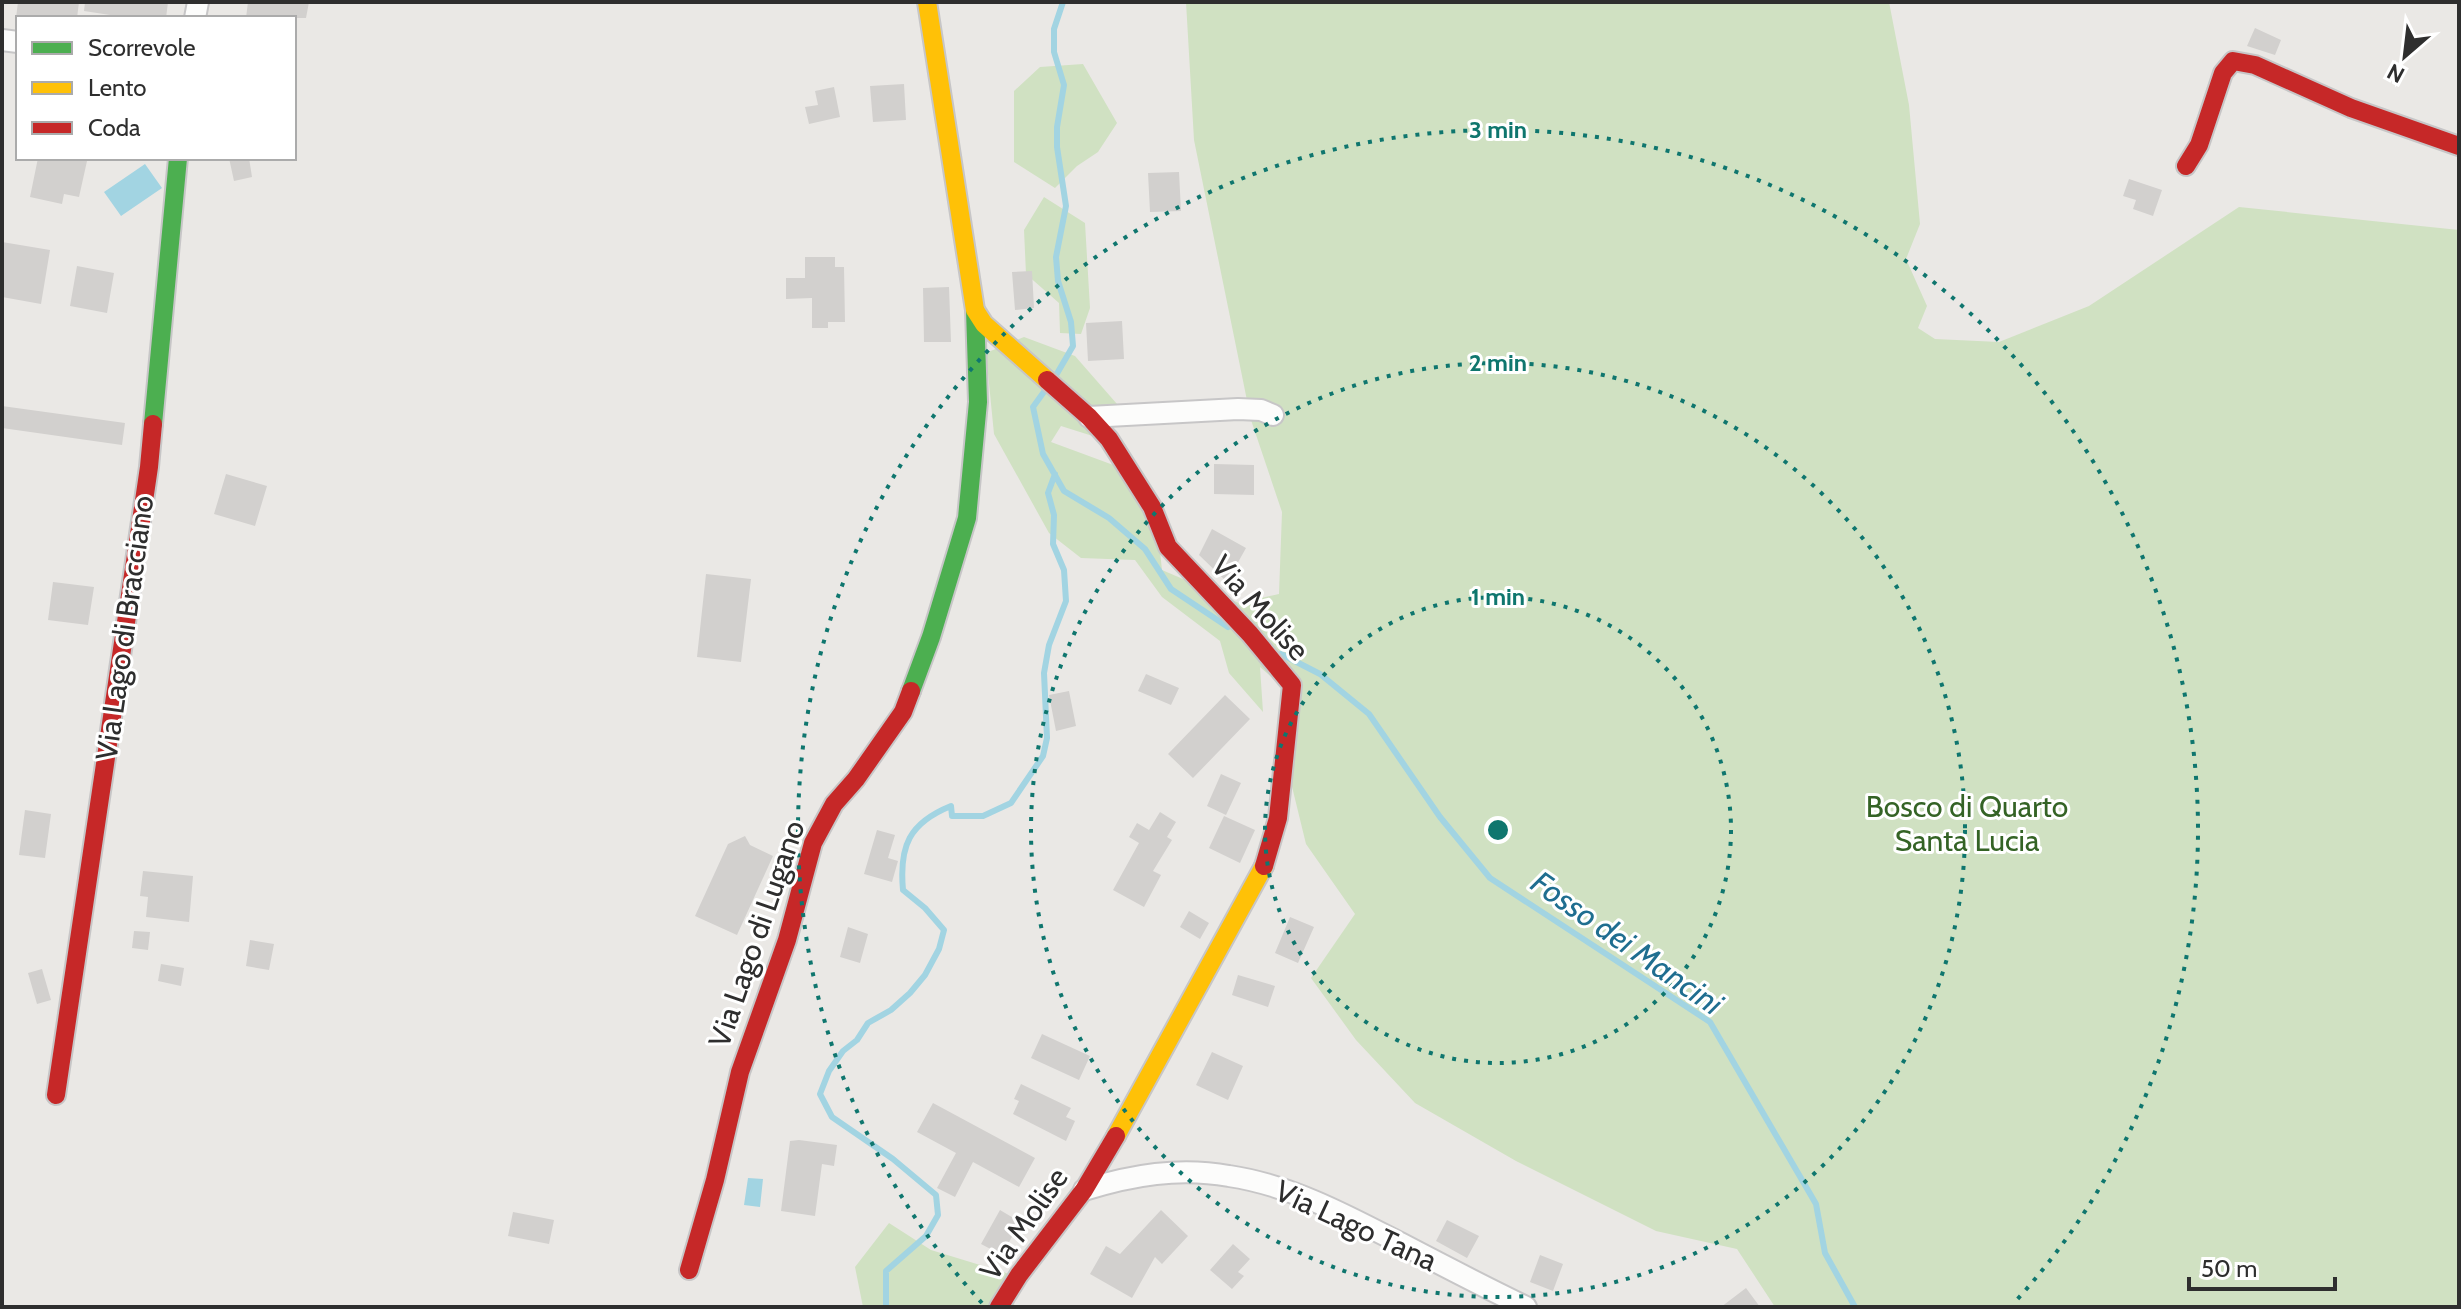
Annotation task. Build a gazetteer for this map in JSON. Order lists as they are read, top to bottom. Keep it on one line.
{"streets":{"street":["Via Molise","Via Lago di Bracciano","Via Lago di Lugano","Via Lago Tana"]},"crossings":[["Via Molise","Via Lago di Lugano"],["Via Molise","Via Lago Tana"]],"water":["Fosso dei Mancini"],"parks":["Bosco di Quarto Santa Lucia"],"legend":["Scorrevole","Lento","Coda"],"scale_bar":"50 m","north":"bottom left","rings":["3 min","2 min","1 min"]}
